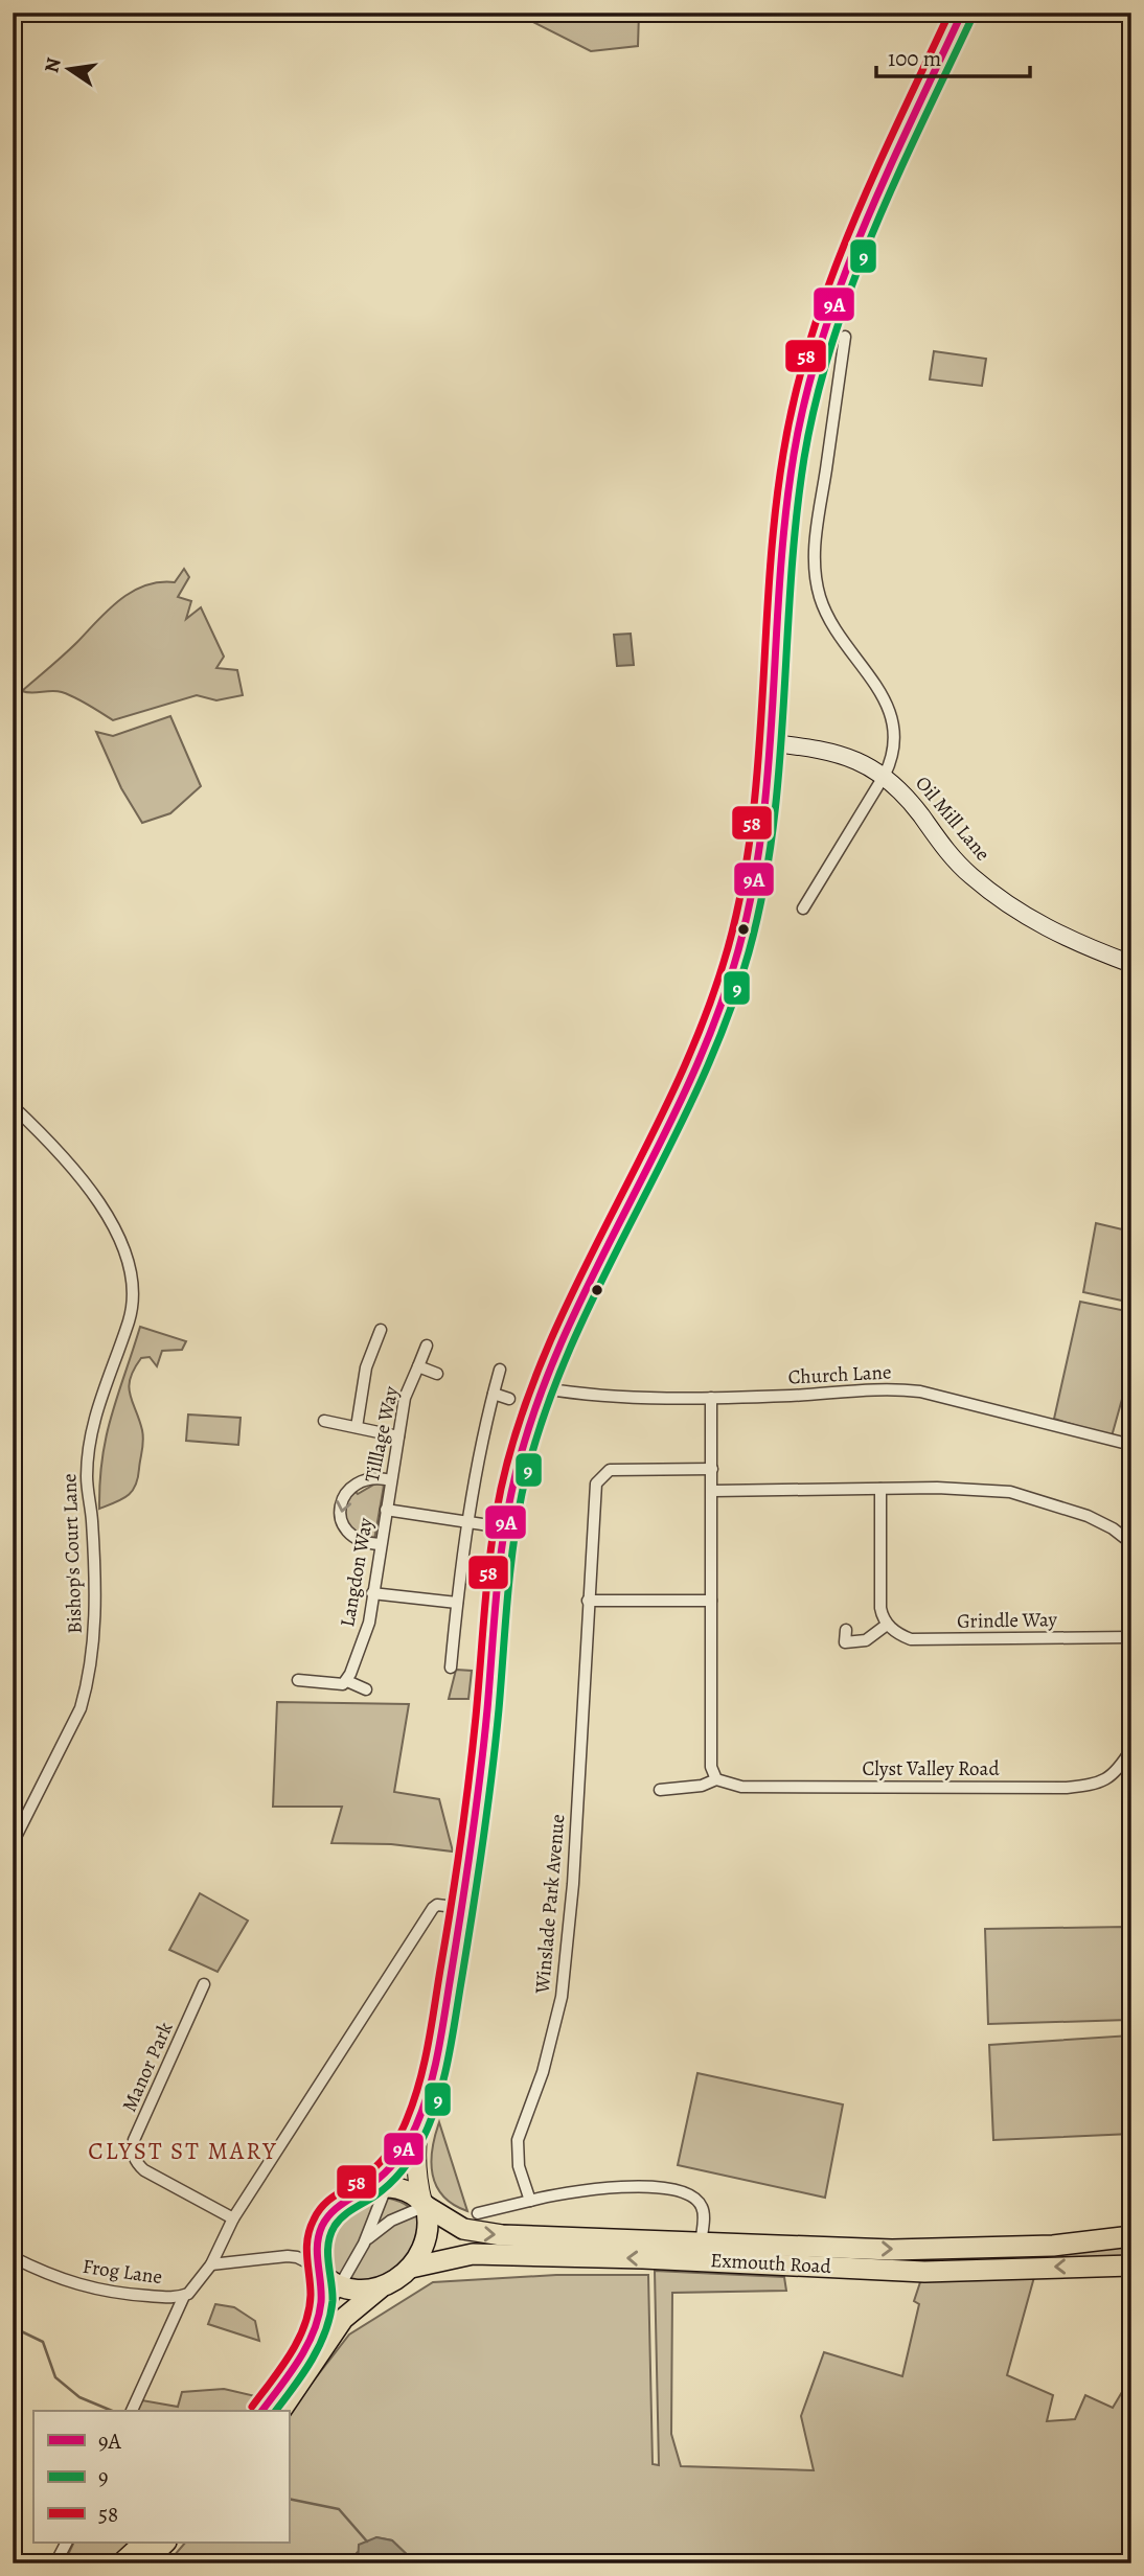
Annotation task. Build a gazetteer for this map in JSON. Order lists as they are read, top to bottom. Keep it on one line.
{"streets":{"highway":["Exmouth Road"],"street":["Oil Mill Lane","Church Lane","Tilllage Way","Bishop's Court Lane","Langdon Way","Grindle Way","Clyst Valley Road","Winslade Park Avenue","Manor Park","Frog Lane"]},"crossings":[["Tilllage Way","Langdon Way"],["Manor Park","Frog Lane"]],"districts":["CLYST ST MARY"],"lines":["transit line 9A","transit line 58","transit line 9"],"legend":["9A","9","58"],"scale_bar":"100 m","north":"left"}
